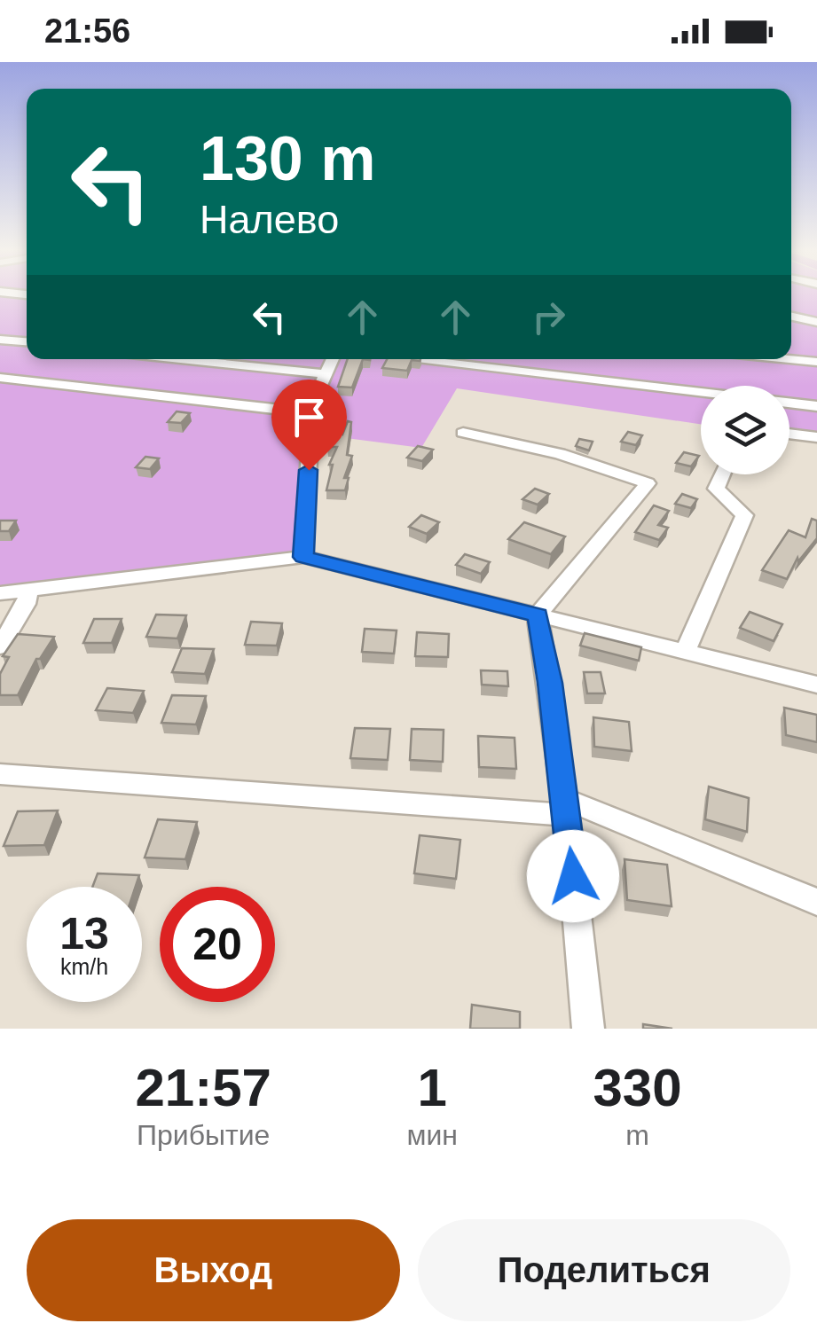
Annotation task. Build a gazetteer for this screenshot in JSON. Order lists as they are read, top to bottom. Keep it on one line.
{"page":{"status":"21:56","turn":["130 m","Налево"],"speed":"13 km/h","limit":"20","eta":["21:57","Прибытие","1","мин","330","m"],"buttons":["Выход","Поделиться"]}}
